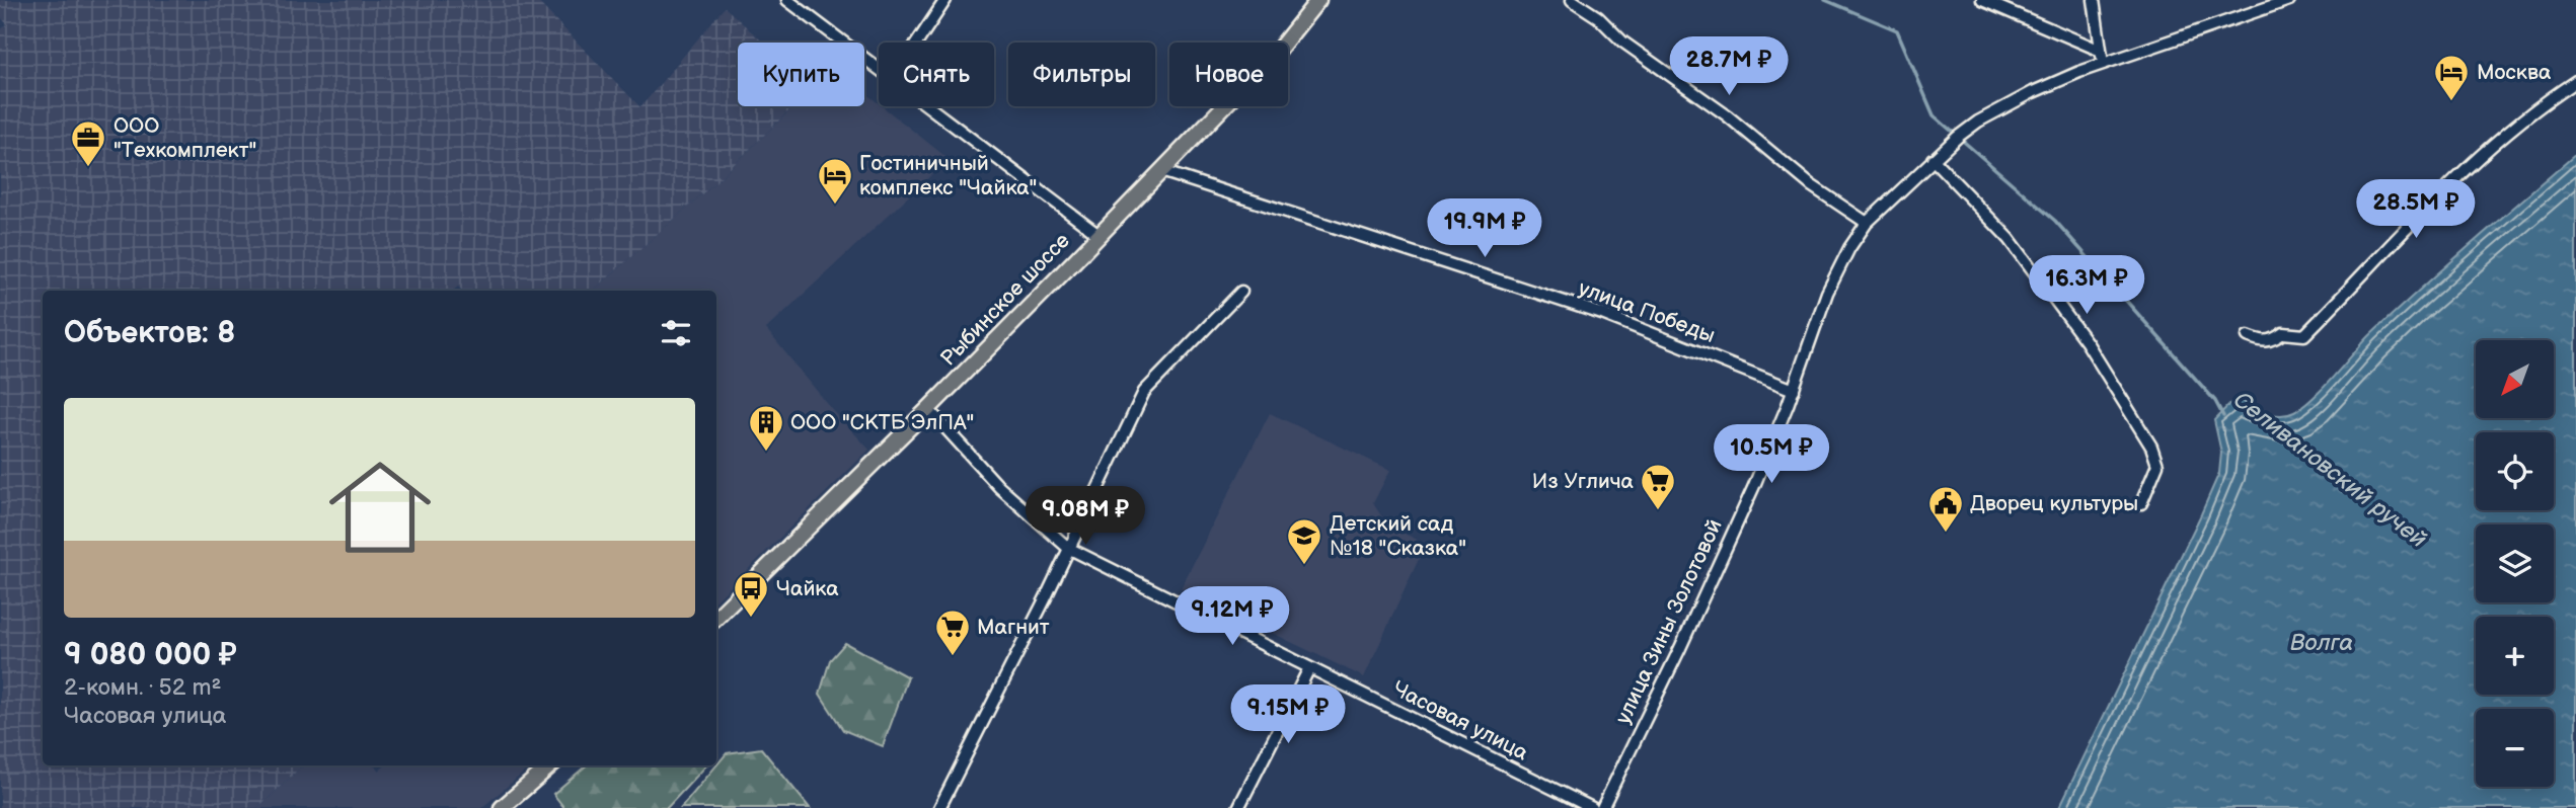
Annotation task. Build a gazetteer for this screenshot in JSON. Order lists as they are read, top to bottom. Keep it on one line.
{"streets":{"main road":["Рыбинское шоссе"],"street":["улица Победы","улица Зины Золотовой","Часовая улица"]},"crossings":[["Рыбинское шоссе","улица Победы"],["Рыбинское шоссе","Часовая улица"],["улица Победы","улица Зины Золотовой"]],"water":["Селивановский ручей","Волга"],"places":{"hotel":["Москва","Гостиничный комплекс \"Чайка\""],"office":["ООО \"Техкомплект\""],"building":["ООО \"СКТБ ЭлПА\""],"supermarket":["Из Углича","Магнит"],"public building":["Дворец культуры"],"school or university":["Детский сад №18 \"Сказка\""],"bus stop":["Чайка"]},"north":"bottom left","page":{"price":["28.7M ₽","28.5M ₽","19.9M ₽","16.3M ₽","10.5M ₽","9.08M ₽","9.12M ₽","9.15M ₽"],"chip":["Купить","Снять","Фильтры","Новое"],"heading":"Объектов: 8","map_buttons":["+","−"],"list":[{"name":"9 080 000 ₽","note":"2-комн. · 52 m² · Часовая улица"}]}}
